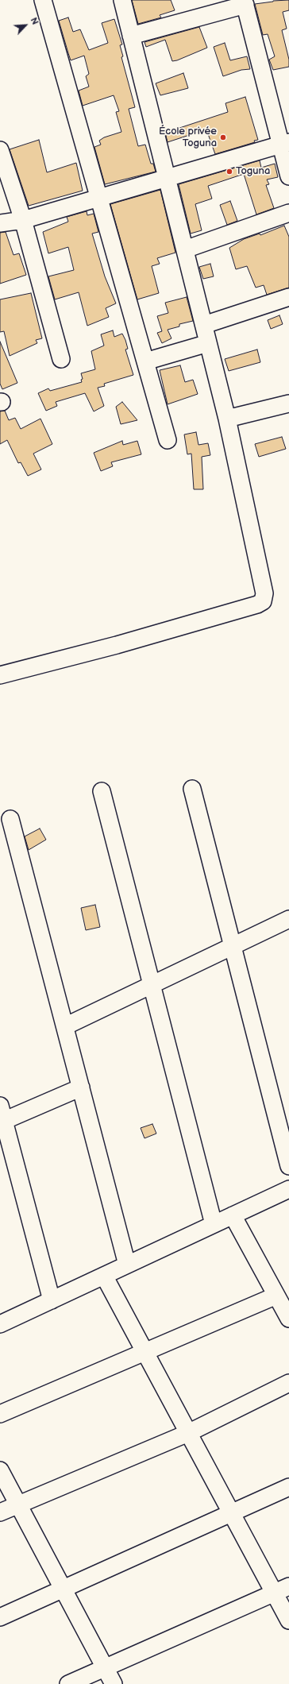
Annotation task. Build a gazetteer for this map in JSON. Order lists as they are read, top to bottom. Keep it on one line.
{"places":["École privée Toguna","Toguna"],"north":"top right"}
